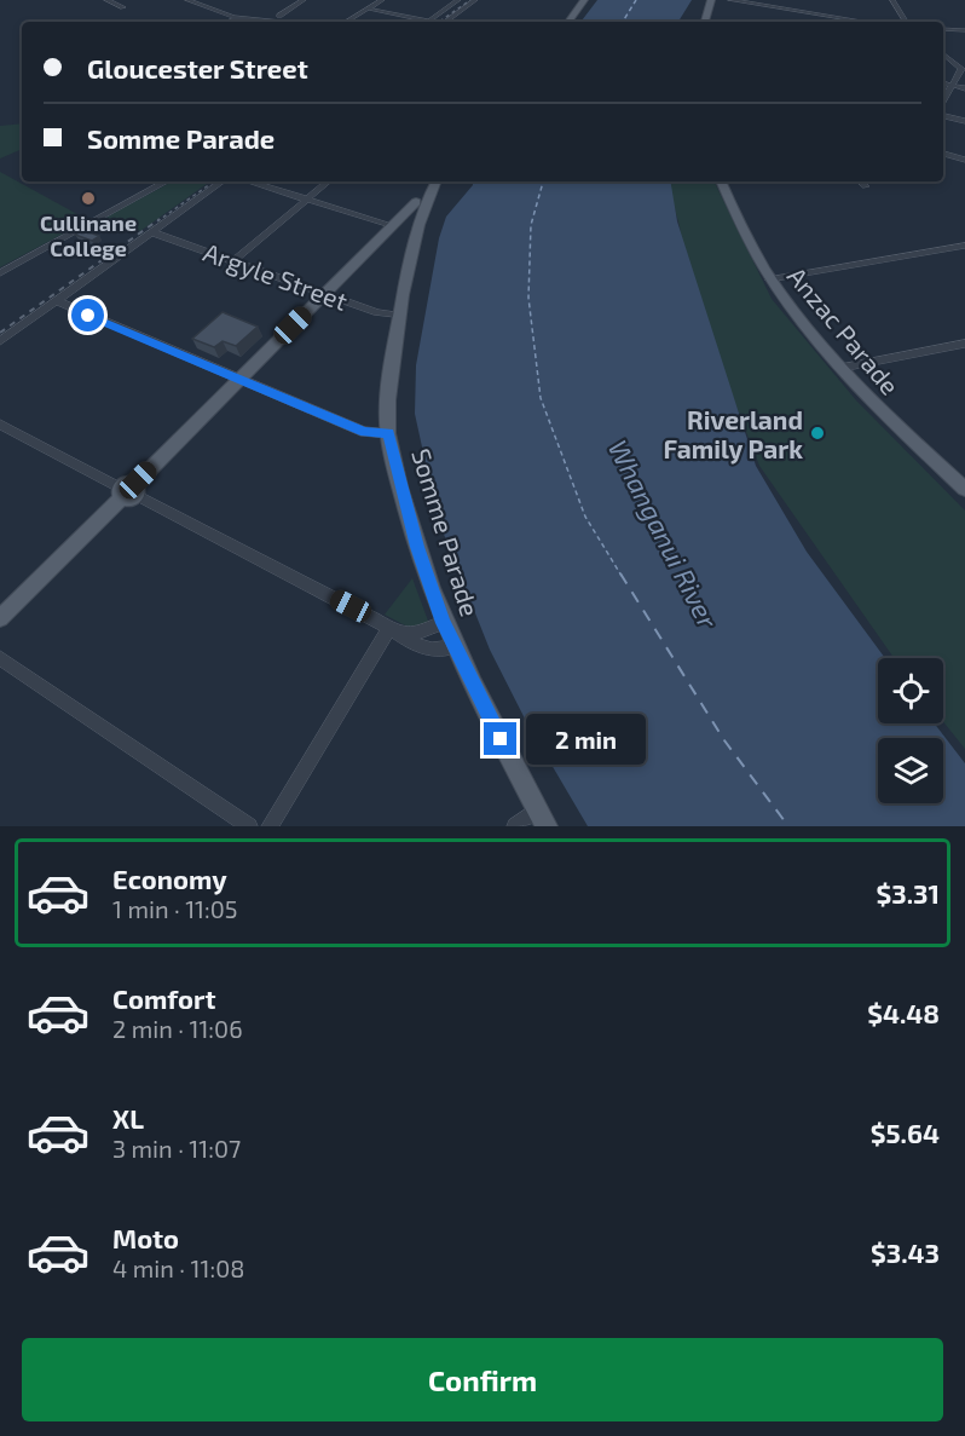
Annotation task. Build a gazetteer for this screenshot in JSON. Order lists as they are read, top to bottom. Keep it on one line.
{"streets":{"main road":["Anzac Parade","Somme Parade"],"street":["Argyle Street"]},"crossings":[["Argyle Street","Somme Parade"]],"water":["Whanganui River"],"places":["Cullinane College","Riverland Family Park"],"page":{"banner":["Gloucester Street","Somme Parade"],"bubble":"2 min","list":[{"name":"Economy","note":"1 min · 11:05","value":"$3.31"},{"name":"Comfort","note":"2 min · 11:06","value":"$4.48"},{"name":"XL","note":"3 min · 11:07","value":"$5.64"},{"name":"Moto","note":"4 min · 11:08","value":"$3.43"}],"buttons":"Confirm"}}
